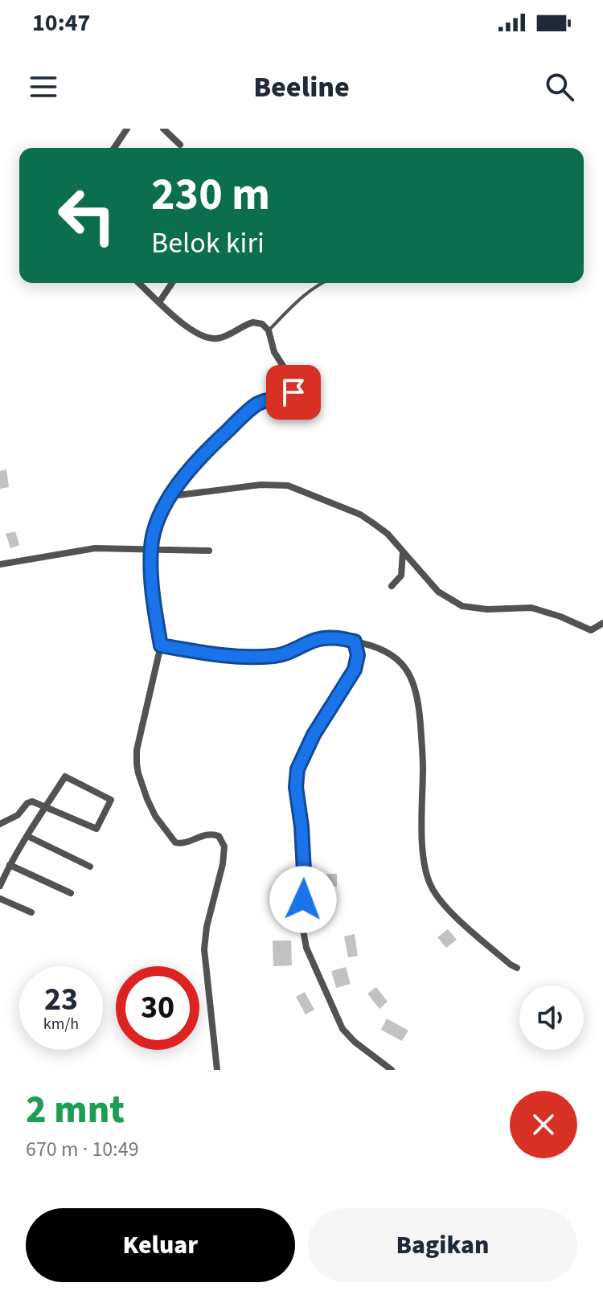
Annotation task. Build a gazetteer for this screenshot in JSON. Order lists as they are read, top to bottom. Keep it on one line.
{"page":{"status":"10:47","header":"Beeline","turn":["230 m","Belok kiri"],"speed":"23 km/h","limit":"30","heading":["2 mnt","670 m · 10:49"],"buttons":["Keluar","Bagikan"]}}
